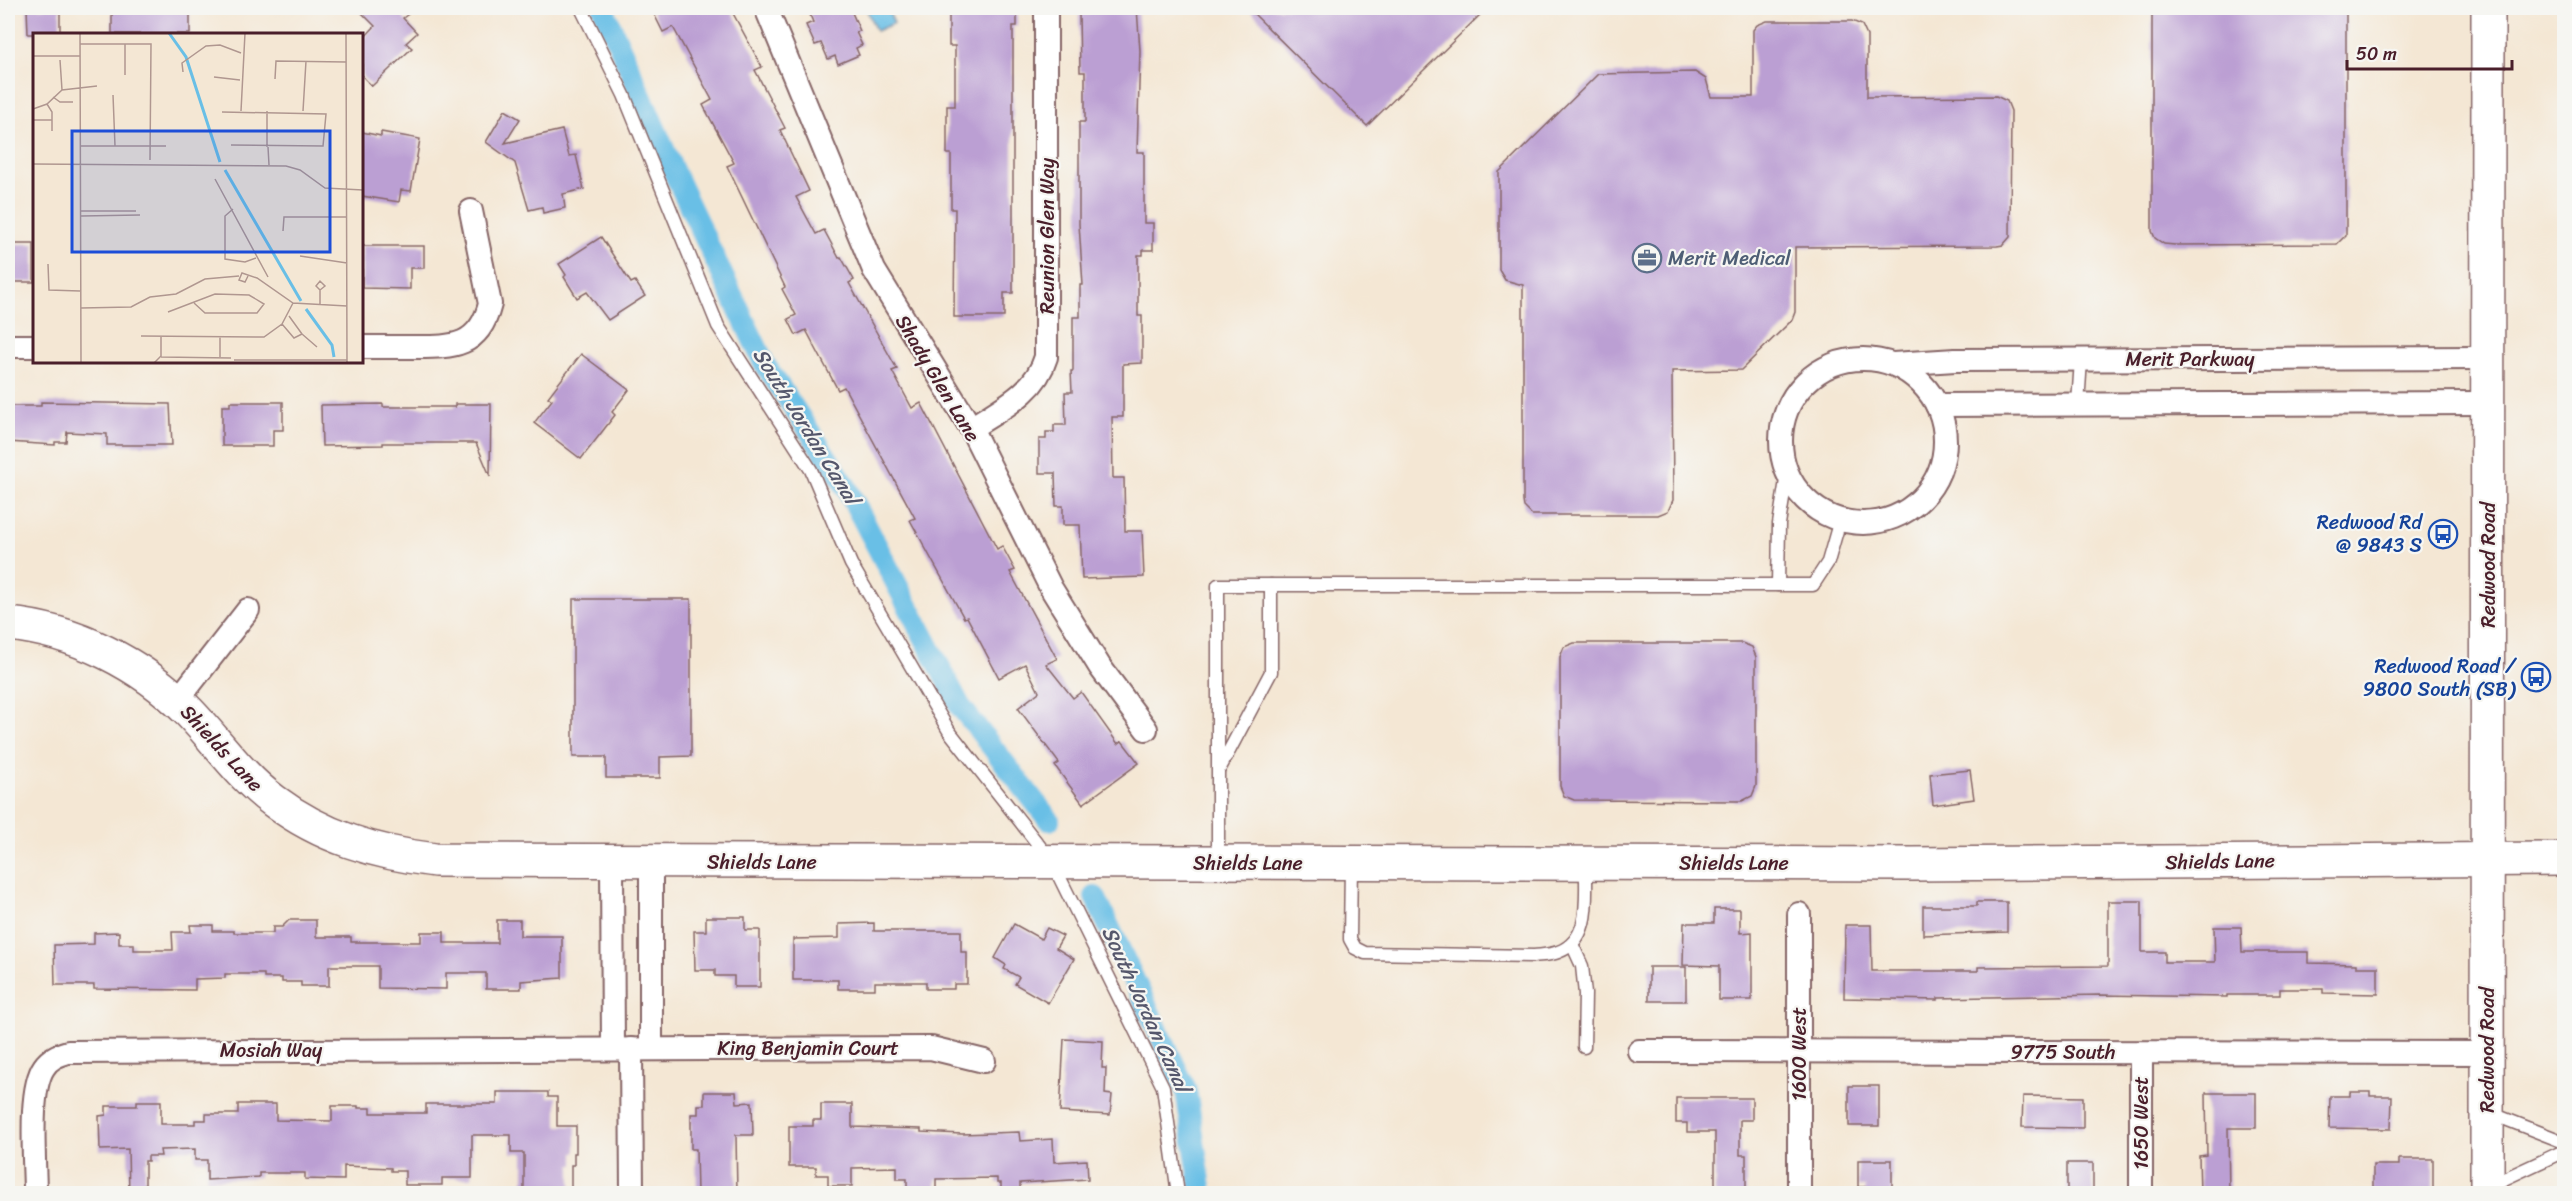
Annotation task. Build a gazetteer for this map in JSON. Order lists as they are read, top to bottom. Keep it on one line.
{"streets":{"main road":["Redwood Road","Shields Lane"],"street":["Reunion Glen Way","Merit Parkway","Shady Glen Lane","King Benjamin Court","Mosiah Way","9775 South","1600 West","1650 West"]},"crossings":[["Reunion Glen Way","Shady Glen Lane"],["Merit Parkway","Redwood Road"],["Redwood Road","Shields Lane"],["Redwood Road","9775 South"],["King Benjamin Court","Mosiah Way"],["9775 South","1600 West"],["9775 South","1650 West"]],"water":["South Jordan Canal"],"places":{"office":["Merit Medical"],"bus stop":["Redwood Rd @ 9843 S","Redwood Road / 9800 South (SB)"]},"scale_bar":"50 m"}
